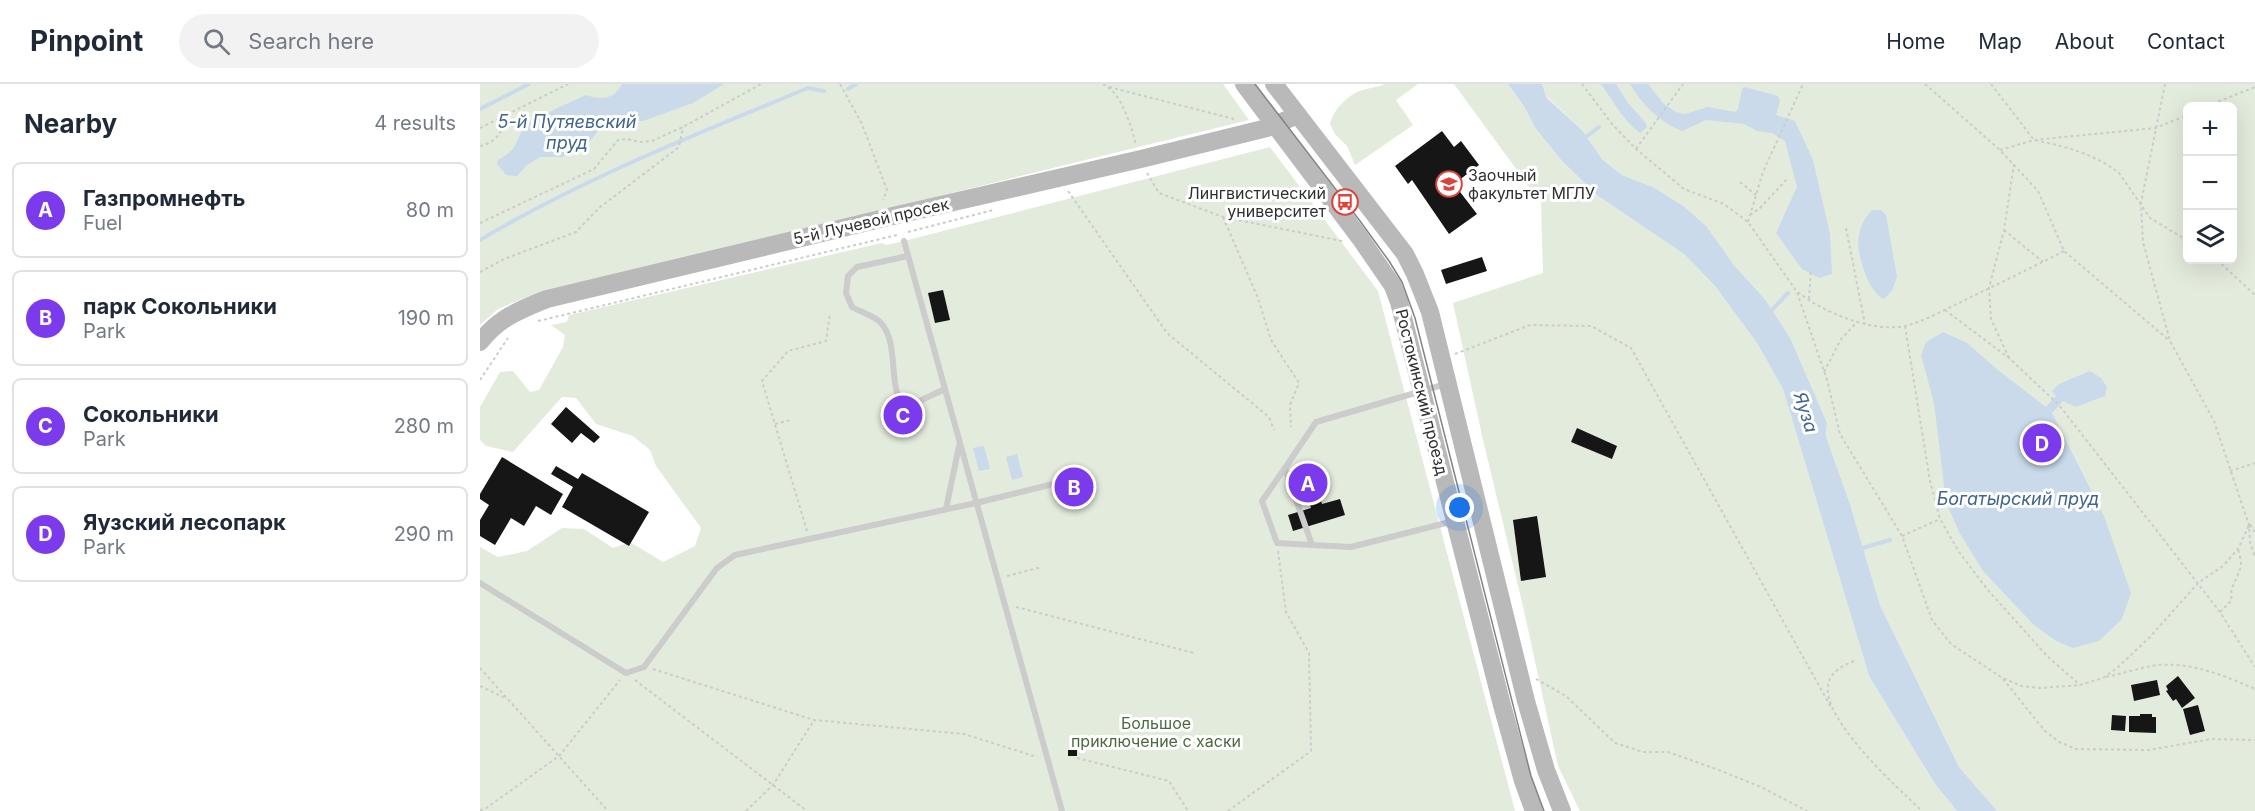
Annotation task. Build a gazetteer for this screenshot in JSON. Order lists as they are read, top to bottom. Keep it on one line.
{"streets":{"main road":["5-й Лучевой просек","Ростокинский проезд"]},"crossings":[["5-й Лучевой просек","Ростокинский проезд"]],"water":["5-й Путяевский пруд","Яуза","Богатырский пруд"],"parks":["Большое приключение с хаски"],"places":{"school or university":["Заочный факультет МГЛУ"],"bus stop":["Лингвистический университет"]},"page":{"header":"Pinpoint","search":"Search here","nav":["Home","Map","About","Contact"],"heading":["Nearby","4 results"],"map_buttons":["+","−"],"list":[{"mark":"A","name":"Газпромнефть","note":"Fuel","value":"80 m"},{"mark":"B","name":"парк Сокольники","note":"Park","value":"190 m"},{"mark":"C","name":"Сокольники","note":"Park","value":"280 m"},{"mark":"D","name":"Яузский лесопарк","note":"Park","value":"290 m"}],"pins":["C","D","A","B"]}}
